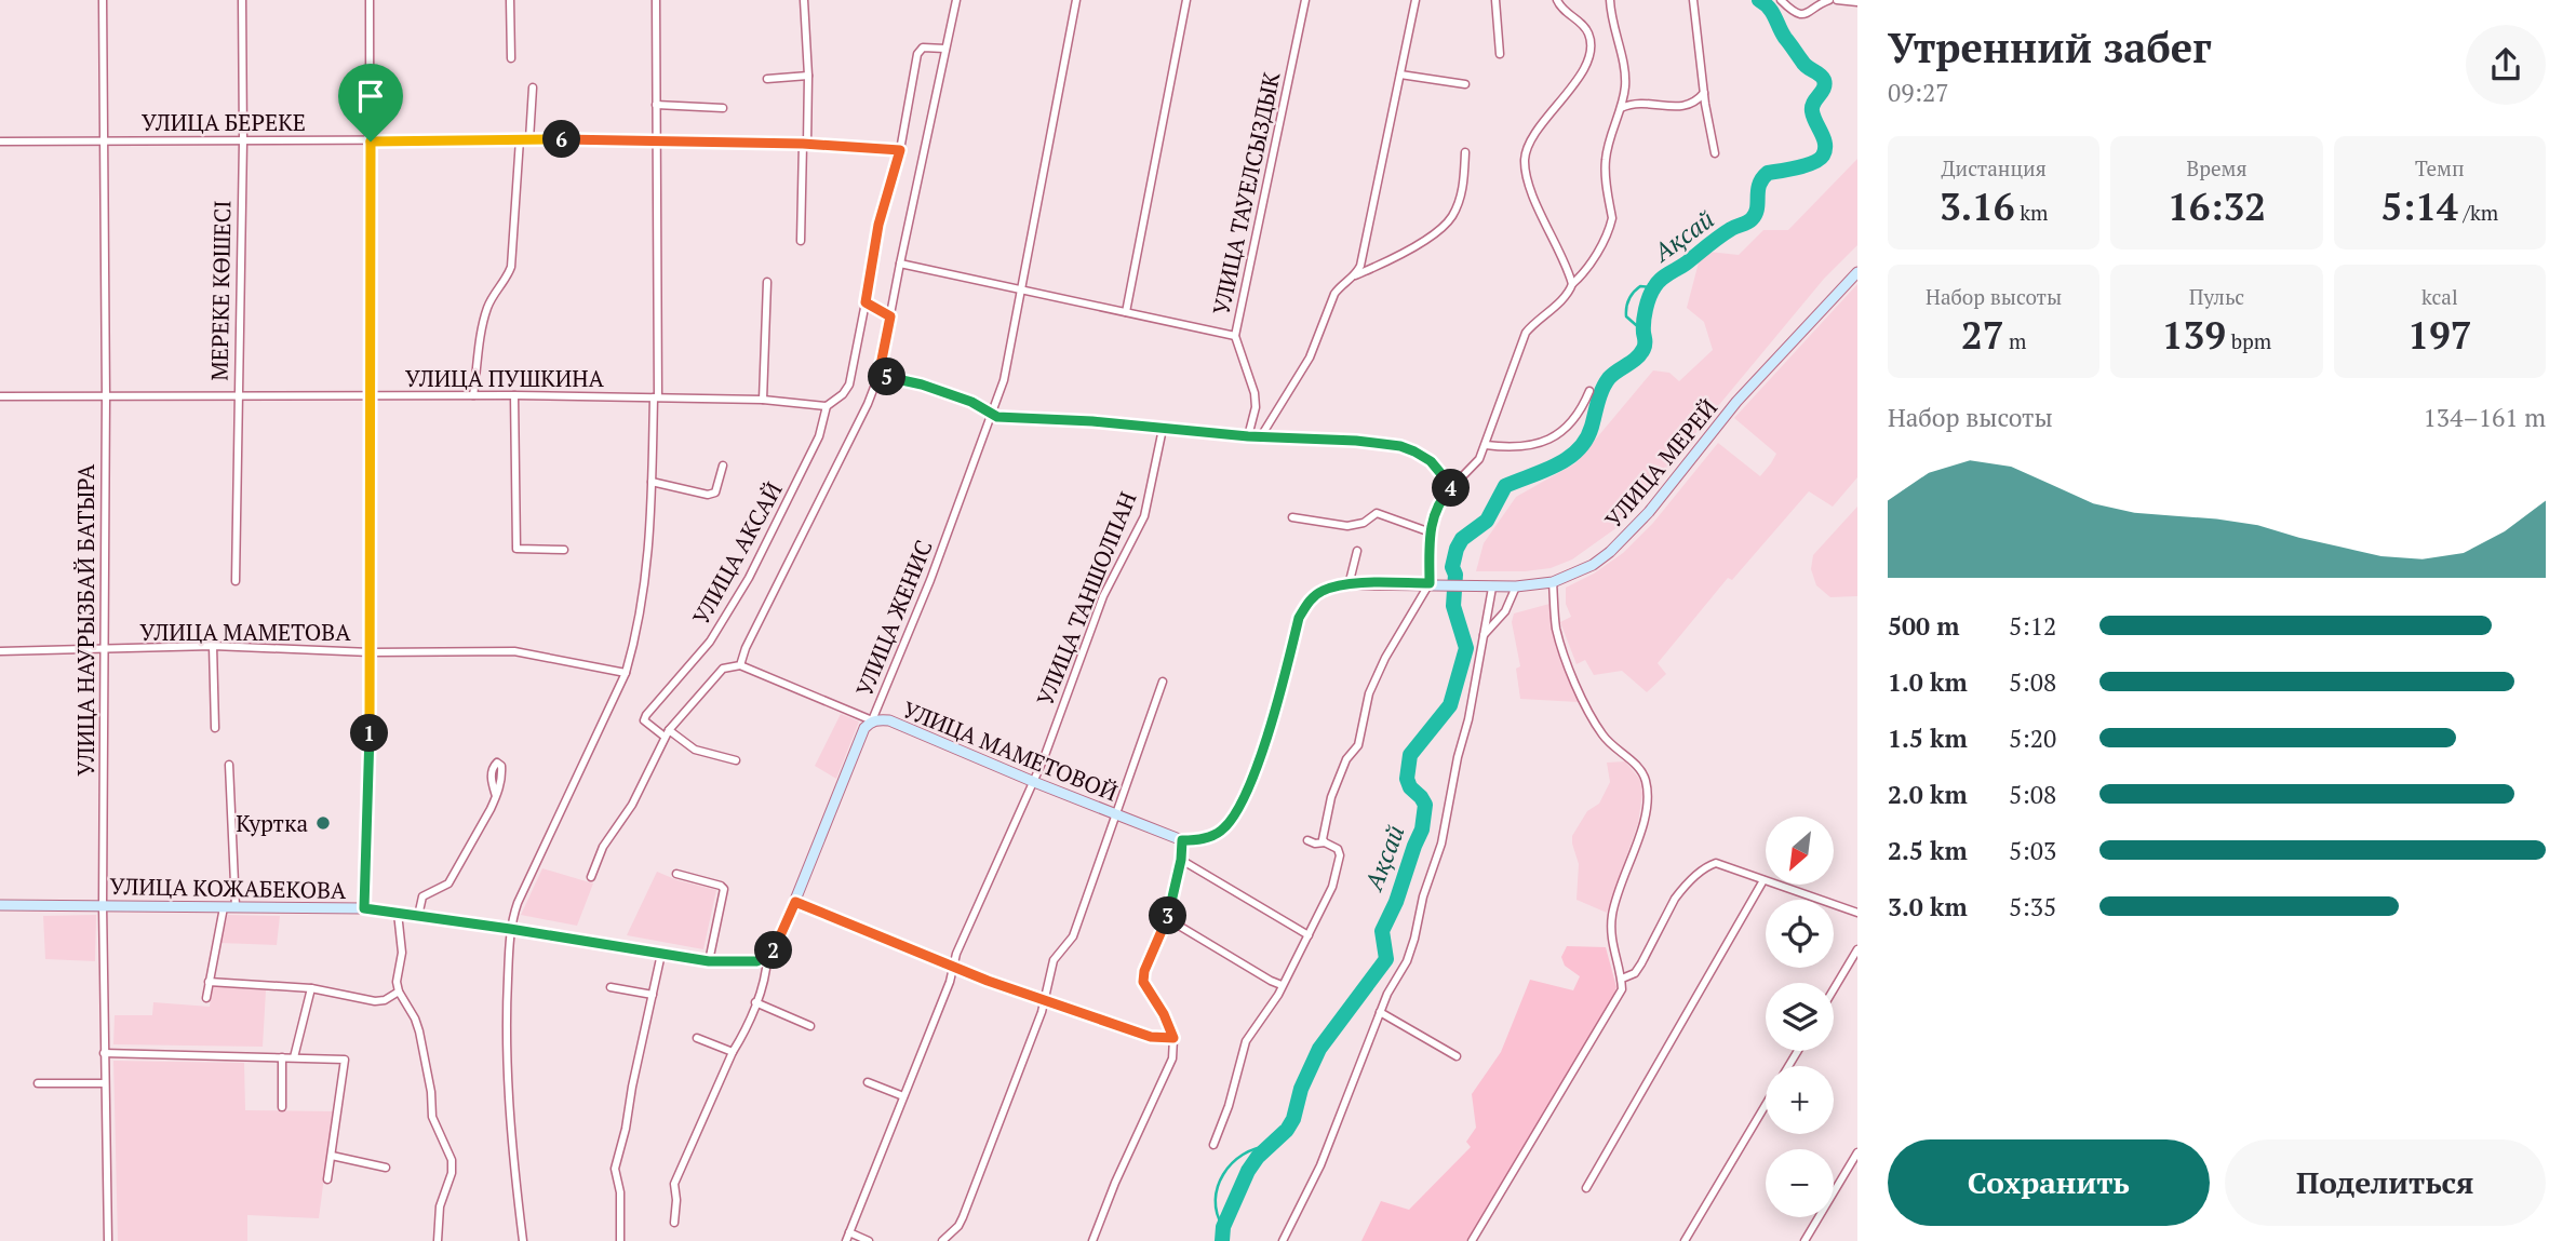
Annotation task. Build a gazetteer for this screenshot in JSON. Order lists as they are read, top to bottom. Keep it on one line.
{"streets":{"main road":["УЛИЦА МЕРЕЙ","УЛИЦА ЖЕНИС","УЛИЦА МАМЕТОВОЙ","УЛИЦА КОЖАБЕКОВА"],"street":["УЛИЦА БЕРЕКЕ","УЛИЦА ТАУЕЛСЫЗДЫК","МЕРЕКЕ КӨШЕСІ","УЛИЦА ПУШКИНА","УЛИЦА АКСАЙ","УЛИЦА ТАНШОЛПАН","УЛИЦА НАУРЫЗБАЙ БАТЫРА","УЛИЦА МАМЕТОВА"]},"crossings":[["УЛИЦА БЕРЕКЕ","МЕРЕКЕ КӨШЕСІ"],["УЛИЦА БЕРЕКЕ","УЛИЦА АКСАЙ"],["УЛИЦА БЕРЕКЕ","УЛИЦА НАУРЫЗБАЙ БАТЫРА"],["МЕРЕКЕ КӨШЕСІ","УЛИЦА ПУШКИНА"],["УЛИЦА ПУШКИНА","УЛИЦА АКСАЙ"],["УЛИЦА ПУШКИНА","УЛИЦА НАУРЫЗБАЙ БАТЫРА"],["УЛИЦА МЕРЕЙ","УЛИЦА МАМЕТОВОЙ"],["УЛИЦА АКСАЙ","УЛИЦА МАМЕТОВОЙ"],["УЛИЦА ТАНШОЛПАН","УЛИЦА МАМЕТОВОЙ"],["УЛИЦА ЖЕНИС","УЛИЦА МАМЕТОВОЙ"],["УЛИЦА ЖЕНИС","УЛИЦА КОЖАБЕКОВА"],["УЛИЦА НАУРЫЗБАЙ БАТЫРА","УЛИЦА МАМЕТОВА"],["УЛИЦА НАУРЫЗБАЙ БАТЫРА","УЛИЦА КОЖАБЕКОВА"]],"water":["Ақсай"],"places":["Куртка"],"north":"bottom left","page":{"heading":["Утренний забег","09:27"],"pins":["6","5","4","1","3","2"],"stats":[["Дистанция","3.16 km"],["Время","16:32"],["Темп","5:14 /km"],["Набор высоты","27 m"],["Пульс","139 bpm"],["kcal","197"]],"chart":["Набор высоты","134–161 m"],"list":[{"name":"500 m","note":"5:12"},{"name":"1.0 km","note":"5:08"},{"name":"1.5 km","note":"5:20"},{"name":"2.0 km","note":"5:08"},{"name":"2.5 km","note":"5:03"},{"name":"3.0 km","note":"5:35"}],"map_buttons":["+","−"],"buttons":["Сохранить","Поделиться"]}}
